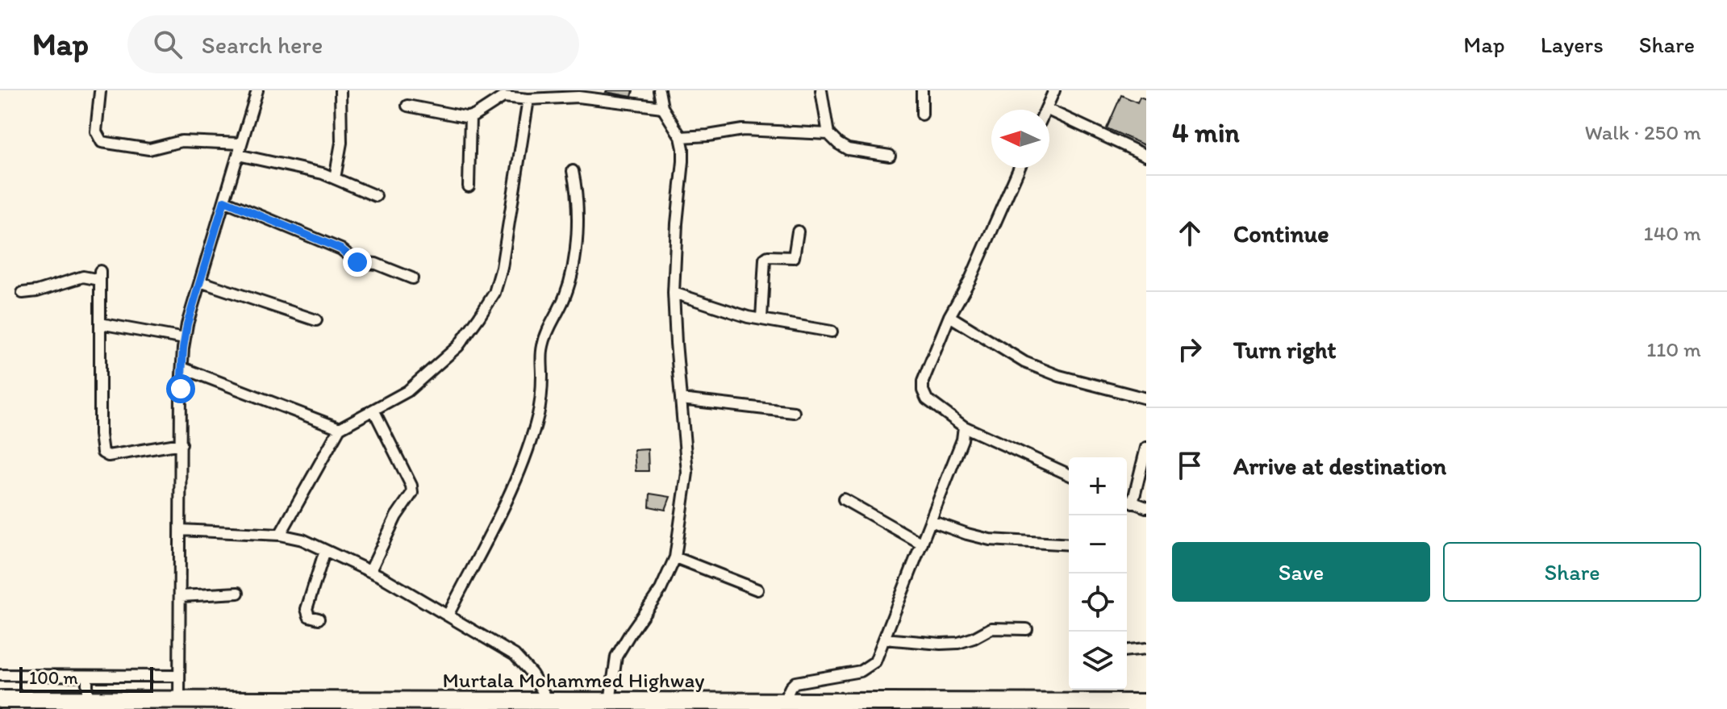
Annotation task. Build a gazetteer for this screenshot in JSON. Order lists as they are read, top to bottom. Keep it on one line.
{"streets":{"highway":["Murtala Mohammed Highway"]},"scale_bar":"100 m","north":"left","page":{"header":"Map","search":"Search here","nav":["Map","Layers","Share"],"heading":["4 min","Walk · 250 m"],"list":[["Continue","140 m"],["Turn right","110 m"],"Arrive at destination"],"map_buttons":["+","−"],"buttons":["Save","Share"],"scale":"100 m"}}
